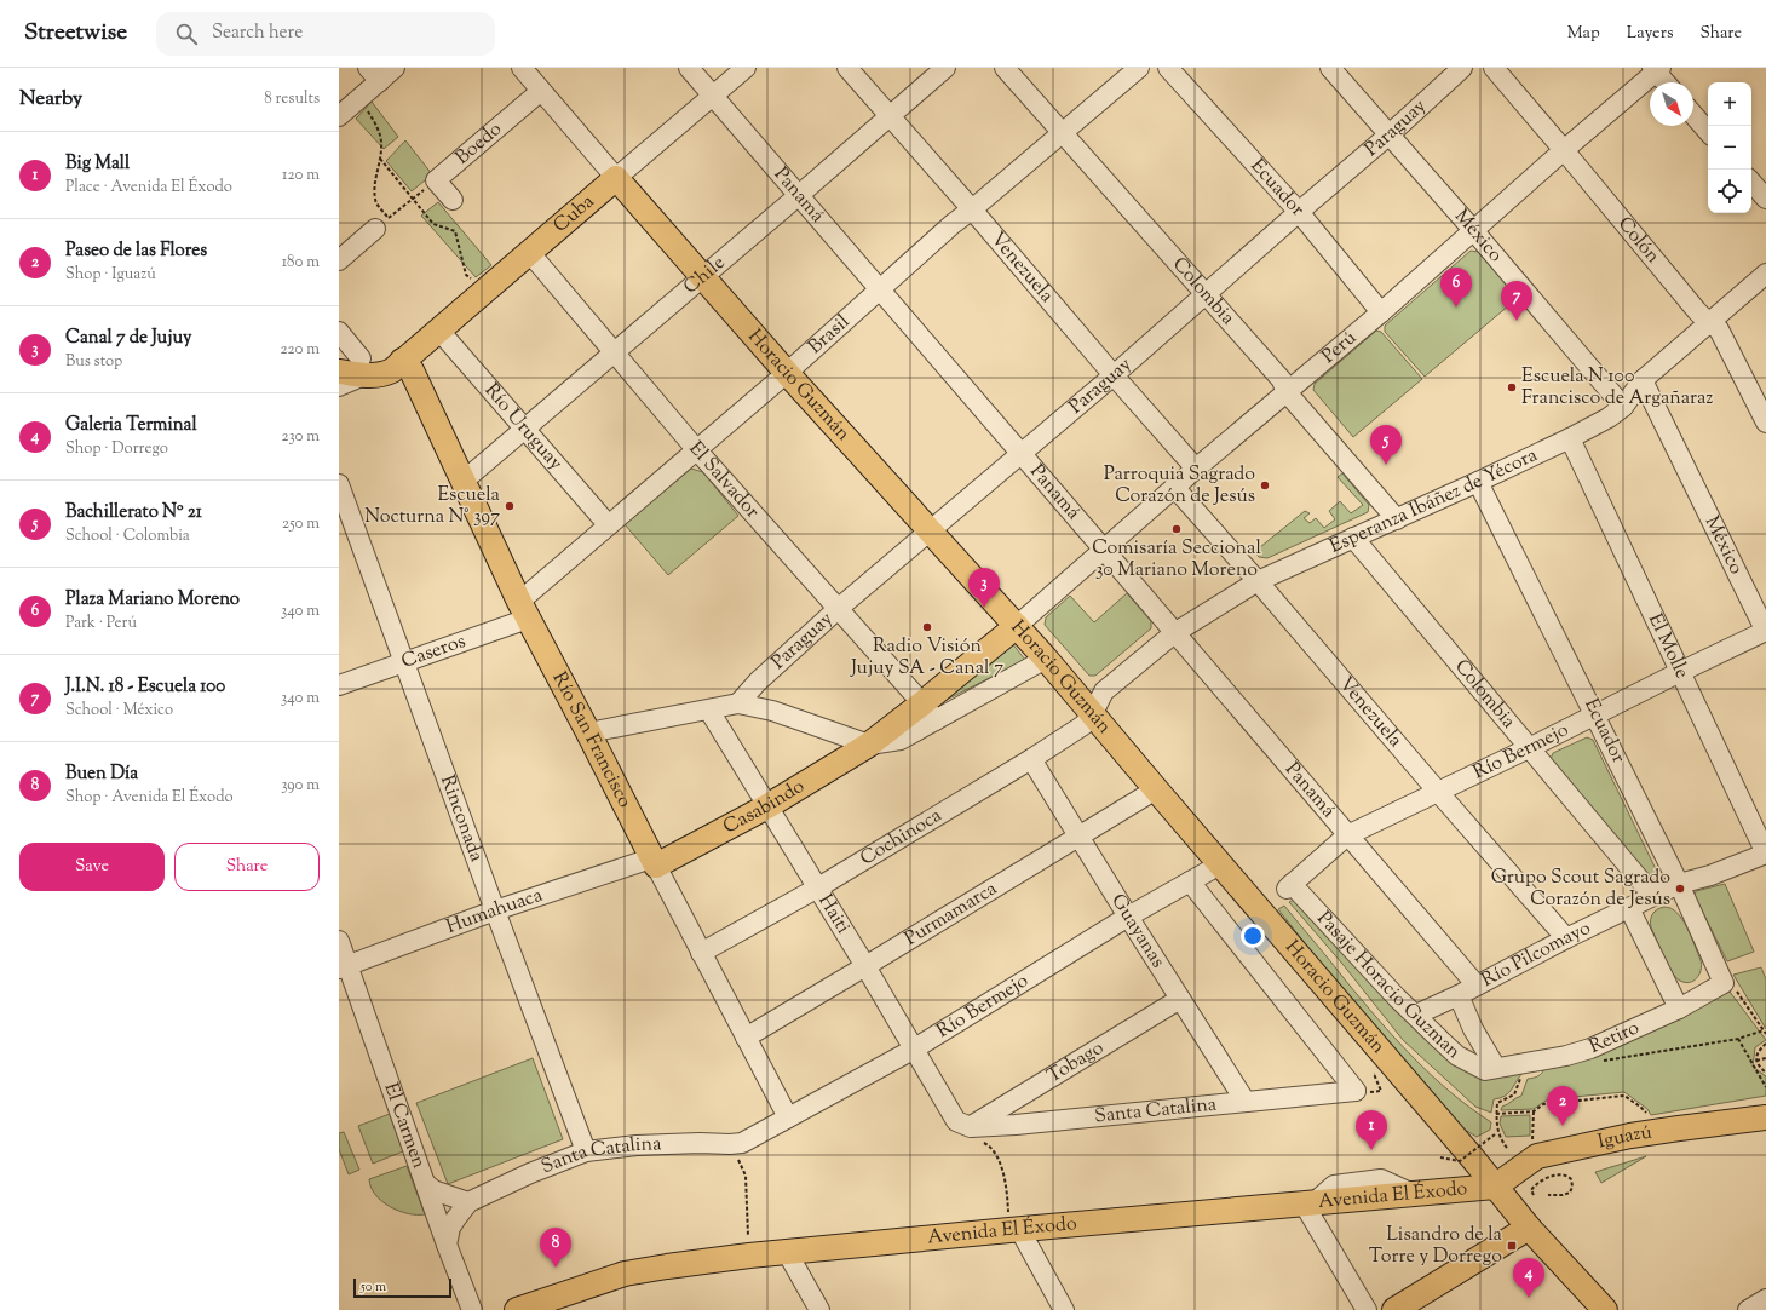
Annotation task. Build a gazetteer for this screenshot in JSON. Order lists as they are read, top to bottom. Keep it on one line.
{"streets":{"main road":["Cuba","Horacio Guzmán","Río San Francisco","Casabindo","Iguazú","Avenida El Éxodo"],"street":["Paraguay","Boedo","Ecuador","Panamá","México","Colón","Venezuela","Chile","Colombia","Brasil","Perú","Río Uruguay","El Salvador","Esperanza Ibáñez de Yécora","El Molle","Caseros","Río Bermejo","Rinconada","Cochinoca","Humahuaca","Haiti","Purmamarca","Guayanas","Río Pilcomayo","Pasaje Horacio Guzman","Retiro","Tobago","Santa Catalina","El Carmen"]},"crossings":[["Paraguay","Ecuador"],["Paraguay","Panamá"],["Paraguay","México"],["Paraguay","Venezuela"],["Paraguay","Colombia"],["Paraguay","Horacio Guzmán"],["Paraguay","El Salvador"],["Boedo","Horacio Guzmán"],["Ecuador","Perú"],["Ecuador","Esperanza Ibáñez de Yécora"],["Ecuador","Río Bermejo"],["Ecuador","Río Pilcomayo"],["Ecuador","Retiro"],["Panamá","Cuba"],["Panamá","Chile"],["Panamá","Brasil"],["Panamá","Perú"],["Panamá","Esperanza Ibáñez de Yécora"],["Panamá","Río Bermejo"],["Panamá","Río Pilcomayo"],["Cuba","Horacio Guzmán"],["Cuba","Río Uruguay"],["Cuba","El Salvador"],["Cuba","Río San Francisco"],["México","Perú"],["México","Esperanza Ibáñez de Yécora"],["México","Río Bermejo"],["Colón","Perú"],["Colón","Esperanza Ibáñez de Yécora"],["Venezuela","Chile"],["Venezuela","Brasil"],["Venezuela","Perú"],["Venezuela","Esperanza Ibáñez de Yécora"],["Venezuela","Río Bermejo"],["Venezuela","Río Pilcomayo"],["Chile","Horacio Guzmán"],["Chile","Río Uruguay"],["Chile","El Salvador"],["Chile","Río San Francisco"],["Colombia","Brasil"],["Colombia","Perú"],["Colombia","Esperanza Ibáñez de Yécora"],["Colombia","Río Bermejo"],["Colombia","Río Pilcomayo"],["Brasil","Horacio Guzmán"],["Brasil","Río Uruguay"],["Brasil","El Salvador"],["Brasil","Caseros"],["Brasil","Río San Francisco"],["Perú","Horacio Guzmán"],["Perú","Casabindo"],["Horacio Guzmán","Esperanza Ibáñez de Yécora"],["Horacio Guzmán","Río Bermejo"],["Horacio Guzmán","Casabindo"],["Horacio Guzmán","Cochinoca"],["Horacio Guzmán","Purmamarca"],["Horacio Guzmán","Iguazú"],["Horacio Guzmán","Avenida El Éxodo"],["El Salvador","Casabindo"],["Esperanza Ibáñez de Yécora","El Molle"],["Esperanza Ibáñez de Yécora","Cochinoca"],["El Molle","Río Bermejo"],["El Molle","Río Pilcomayo"],["Caseros","Río San Francisco"],["Caseros","Rinconada"],["Río San Francisco","Río Bermejo"],["Río San Francisco","Casabindo"],["Río San Francisco","Cochinoca"],["Río San Francisco","Humahuaca"],["Río San Francisco","Purmamarca"],["Río Bermejo","Haiti"],["Río Bermejo","Guayanas"],["Río Bermejo","Pasaje Horacio Guzman"],["Río Bermejo","Santa Catalina"],["Casabindo","Humahuaca"],["Casabindo","Haiti"],["Rinconada","Humahuaca"],["Rinconada","Santa Catalina"],["Cochinoca","Haiti"],["Cochinoca","Guayanas"],["Humahuaca","El Carmen"],["Haiti","Purmamarca"],["Haiti","Tobago"],["Haiti","Santa Catalina"],["Purmamarca","Guayanas"],["Guayanas","Tobago"],["Guayanas","Santa Catalina"],["Río Pilcomayo","Pasaje Horacio Guzman"],["Pasaje Horacio Guzman","Retiro"],["Tobago","Santa Catalina"],["Santa Catalina","El Carmen"],["Iguazú","Avenida El Éxodo"]],"places":{"other":["Escuela N 100 Francisco de Argañaraz","Parroquia Sagrado Corazón de Jesús","Escuela Nocturna N° 397","Comisaría Seccional 30 Mariano Moreno","Radio Visión Jujuy SA - Canal 7","Grupo Scout Sagrado Corazón de Jesús"],"transit":["Lisandro de la Torre y Dorrego"]},"scale_bar":"50 m","north":"bottom right","page":{"header":"Streetwise","search":"Search here","nav":["Map","Layers","Share"],"heading":["Nearby","8 results"],"map_buttons":["+","−"],"list":[{"mark":"1","name":"Big Mall","note":"Place · Avenida El Éxodo","value":"120 m"},{"mark":"2","name":"Paseo de las Flores","note":"Shop · Iguazú","value":"180 m"},{"mark":"3","name":"Canal 7 de Jujuy","note":"Bus stop","value":"220 m"},{"mark":"4","name":"Galeria Terminal","note":"Shop · Dorrego","value":"230 m"},{"mark":"5","name":"Bachillerato Nº 21","note":"School · Colombia","value":"250 m"},{"mark":"6","name":"Plaza Mariano Moreno","note":"Park · Perú","value":"340 m"},{"mark":"7","name":"J.I.N. 18 - Escuela 100","note":"School · México","value":"340 m"},{"mark":"8","name":"Buen Día","note":"Shop · Avenida El Éxodo","value":"390 m"}],"pins":["6","7","5","3","2","1","8","4"],"buttons":["Save","Share"],"scale":"50 m"}}
